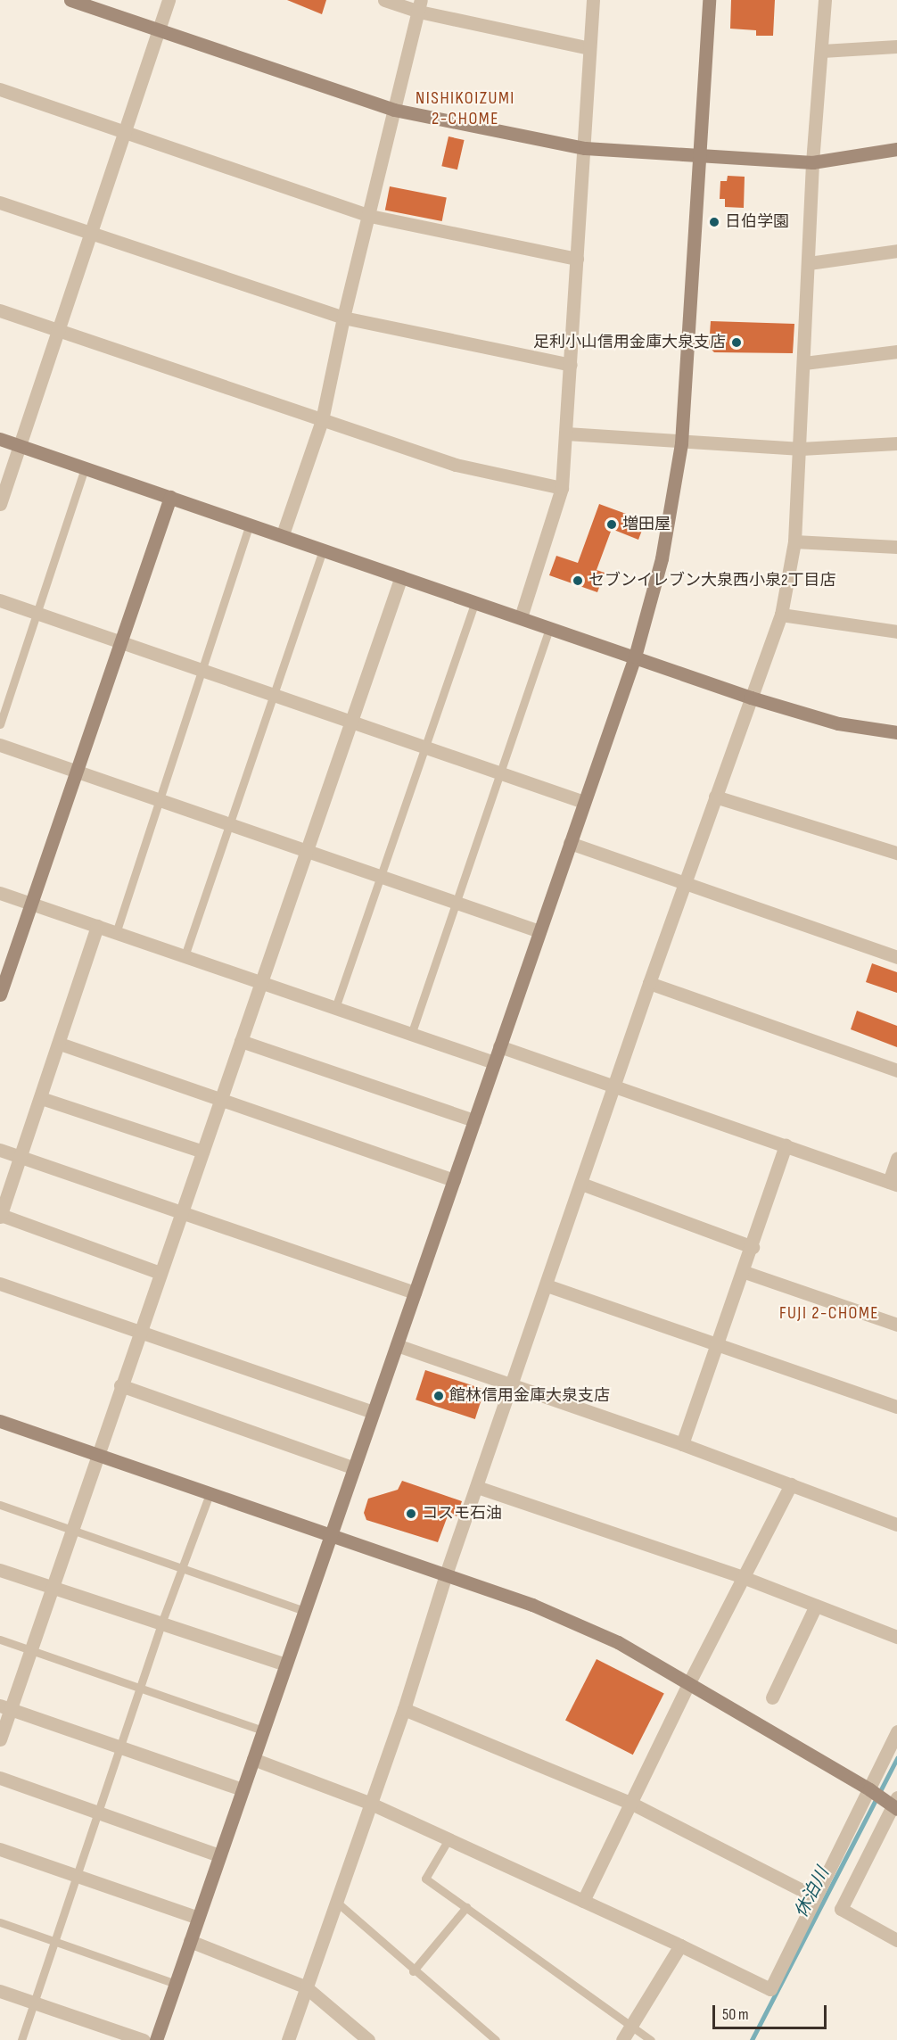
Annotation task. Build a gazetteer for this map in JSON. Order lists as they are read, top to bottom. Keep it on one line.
{"districts":["NISHIKOIZUMI 2-CHOME","FUJI 2-CHOME"],"water":["休泊川"],"places":["日伯学園","足利小山信用金庫大泉支店","増田屋","セブンイレブン大泉西小泉2丁目店","館林信用金庫大泉支店","コスモ石油"],"scale_bar":"50 m"}
